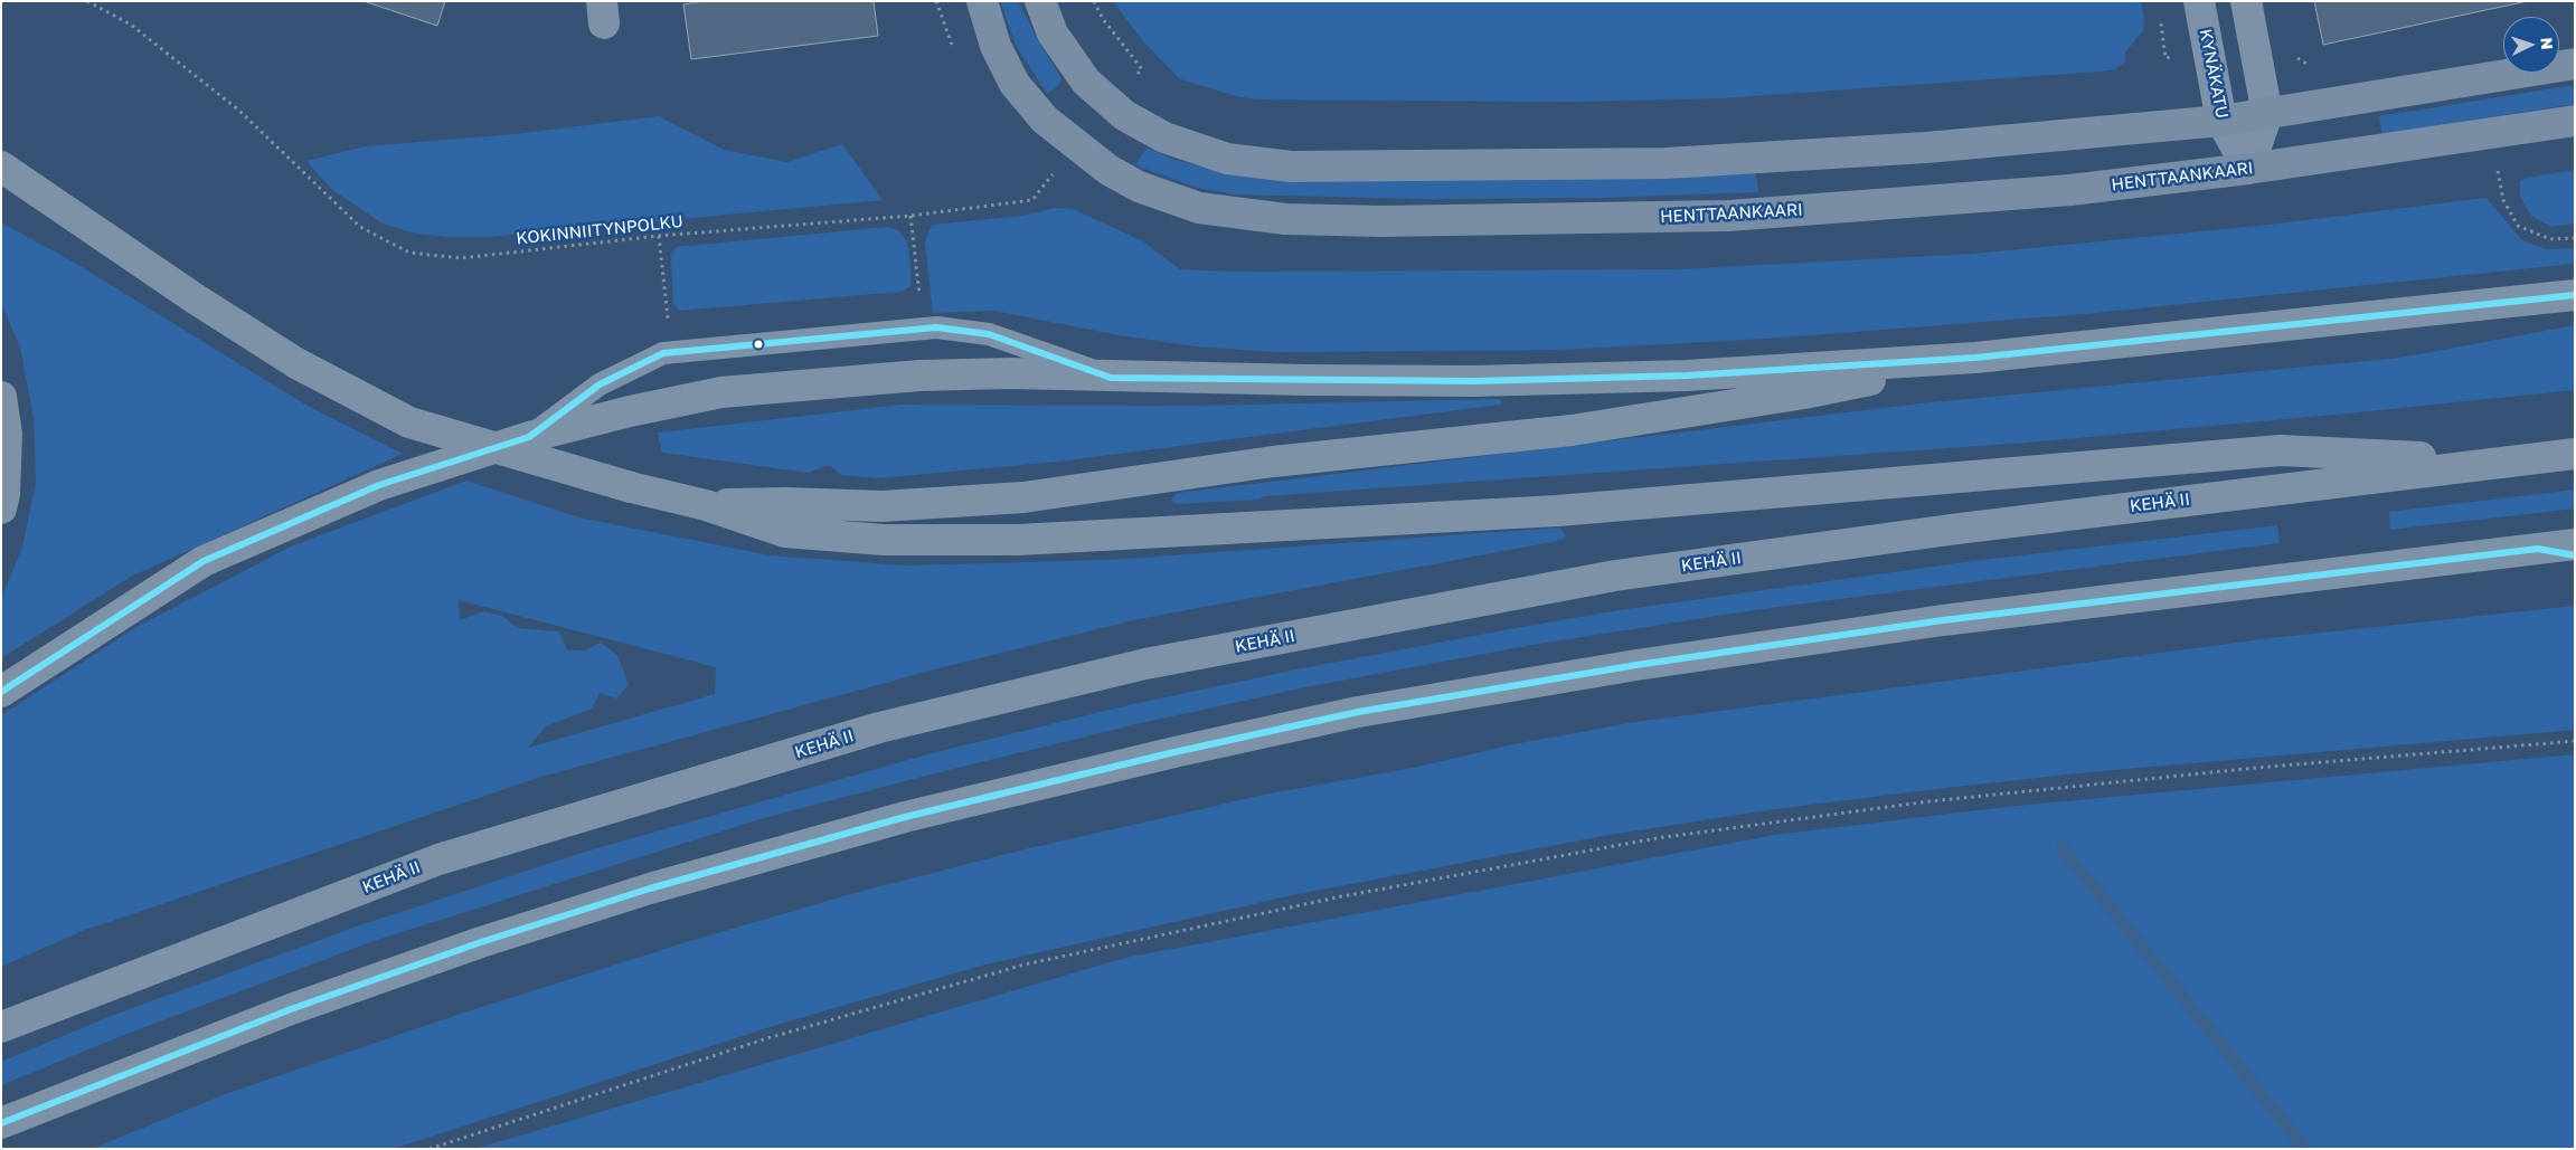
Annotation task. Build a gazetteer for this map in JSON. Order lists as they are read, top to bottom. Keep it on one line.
{"streets":{"highway":["KEHÄ II"],"main road":["HENTTAANKAARI"],"street":["KYNÄKATU"],"path":["KOKINNIITYNPOLKU"]},"crossings":[["KYNÄKATU","HENTTAANKAARI"],["HENTTAANKAARI","KOKINNIITYNPOLKU"]],"north":"right"}
